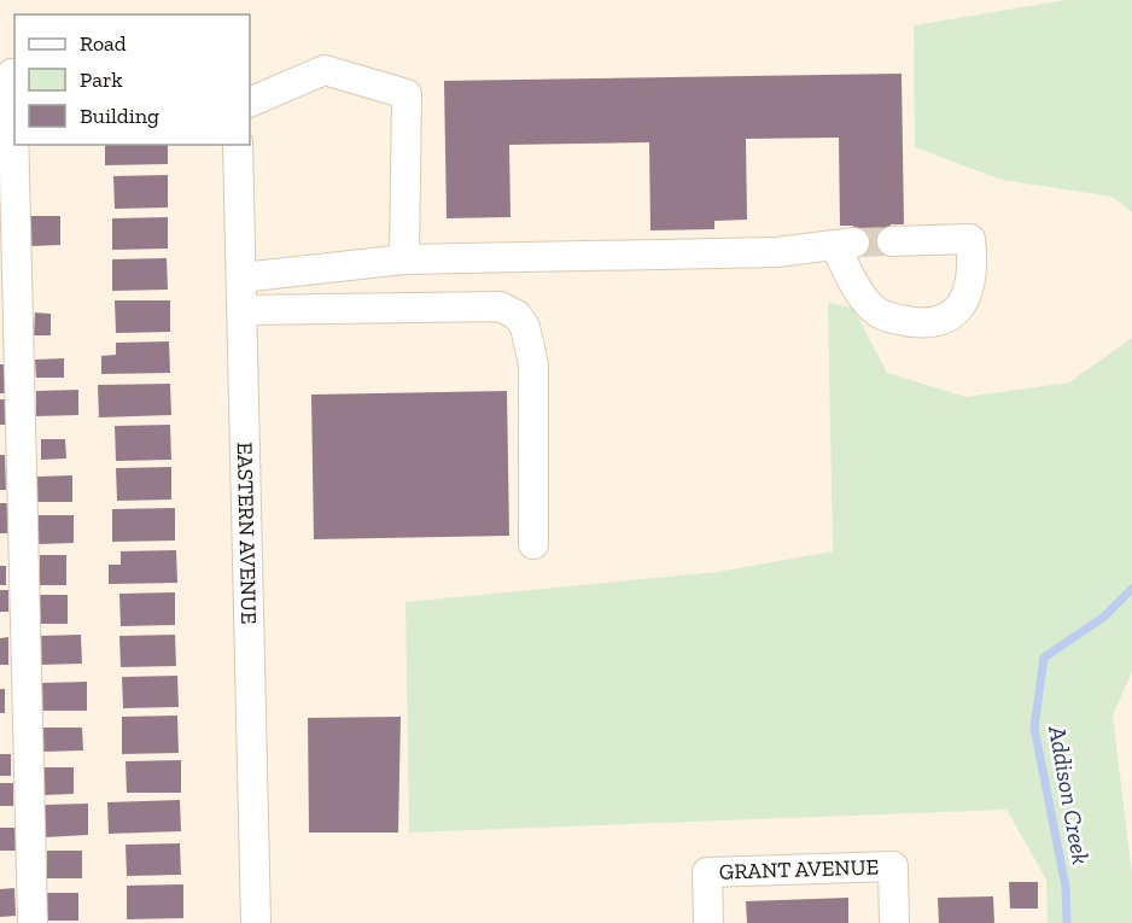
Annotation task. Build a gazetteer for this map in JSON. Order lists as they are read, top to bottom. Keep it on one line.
{"streets":{"street":["EASTERN AVENUE","GRANT AVENUE"]},"water":["Addison Creek"],"legend":["Road","Park","Building"]}
